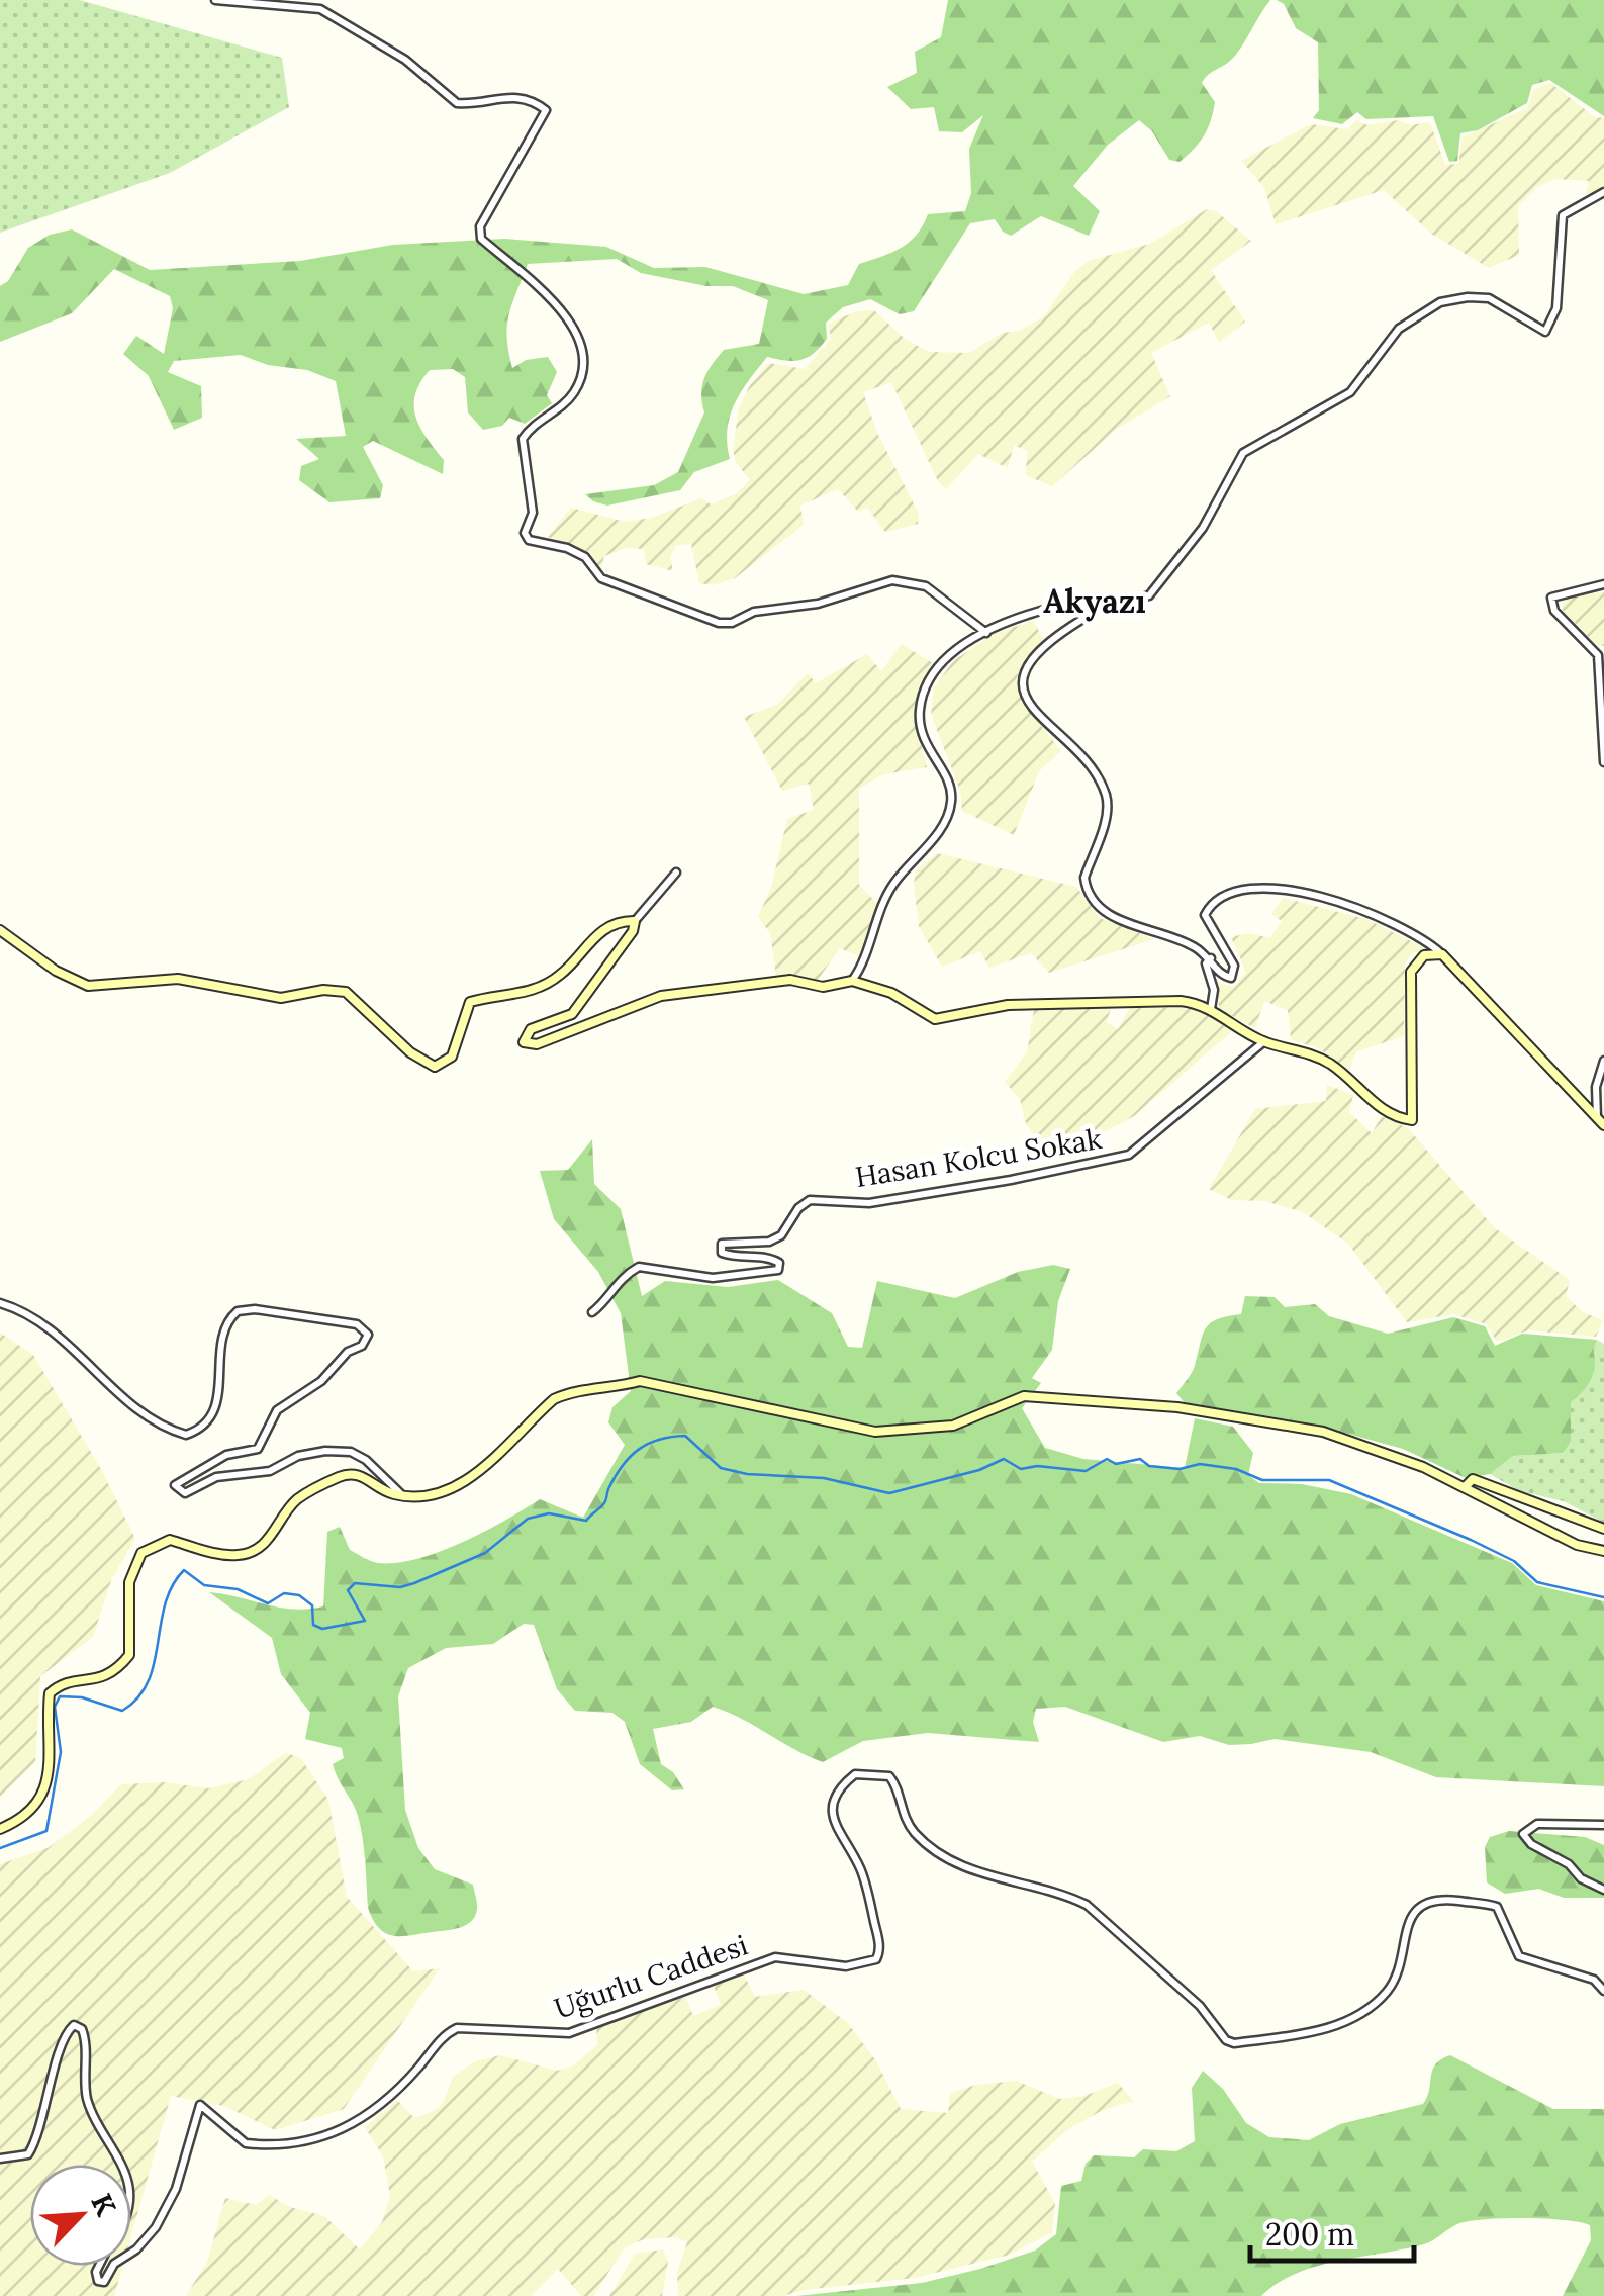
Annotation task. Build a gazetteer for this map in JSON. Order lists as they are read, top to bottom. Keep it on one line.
{"streets":{"street":["Hasan Kolcu Sokak","Uğurlu Caddesi"]},"districts":["Akyazı"],"scale_bar":"200 m","north":"top right"}
